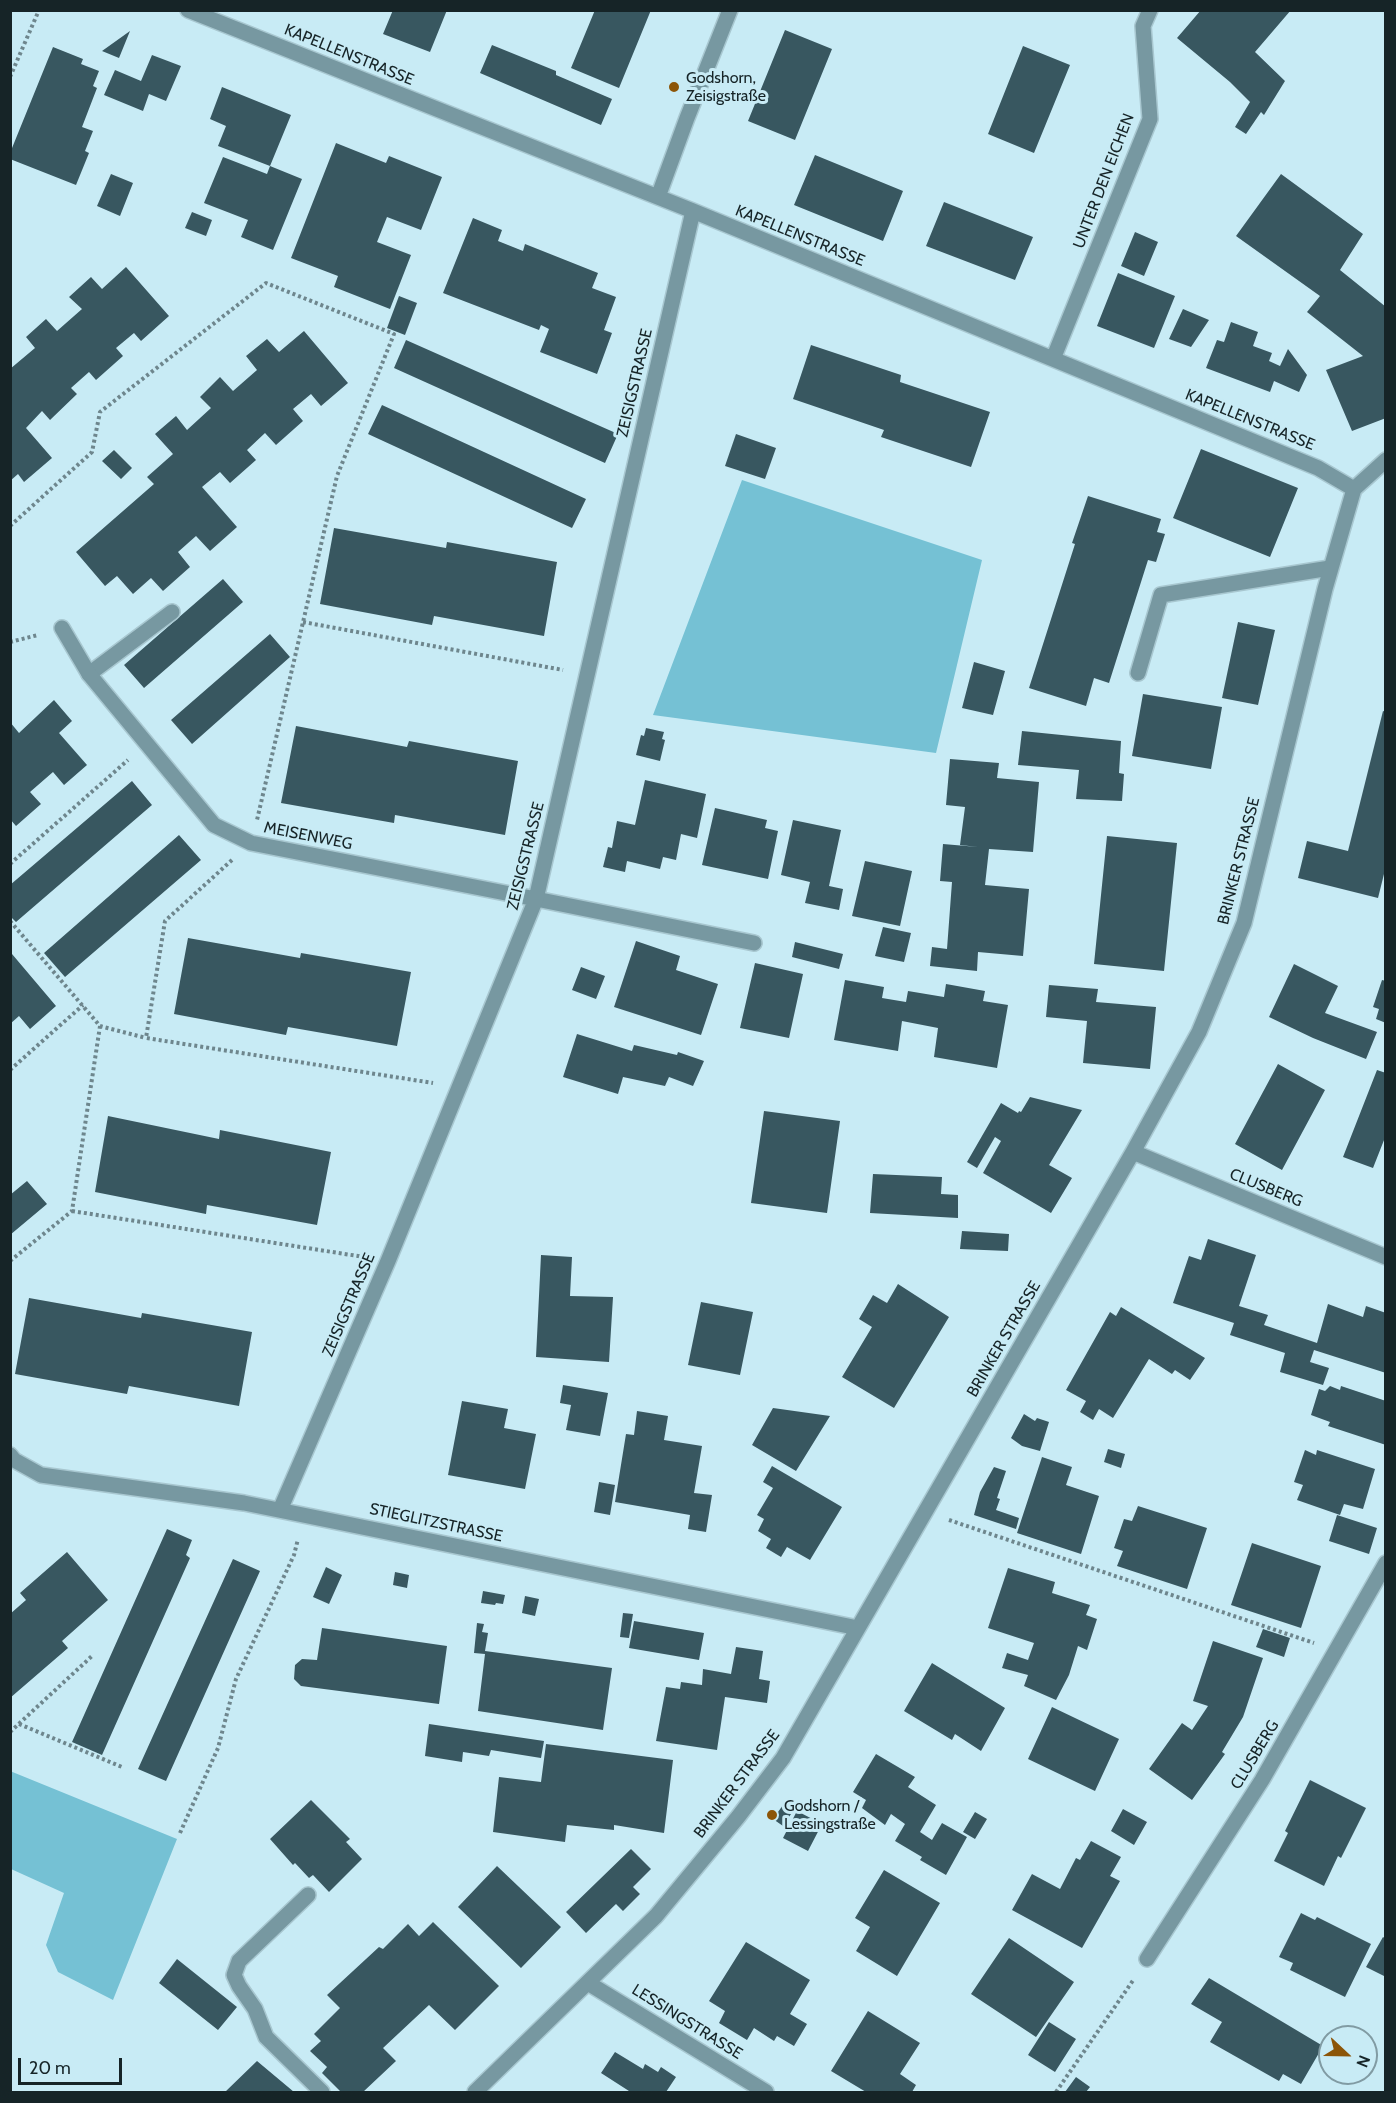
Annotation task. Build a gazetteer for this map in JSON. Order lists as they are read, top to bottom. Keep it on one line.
{"streets":{"street":["KAPELLENSTRASSE","UNTER DEN EICHEN","ZEISIGSTRASSE","MEISENWEG","BRINKER STRASSE","CLUSBERG","STIEGLITZSTRASSE","LESSINGSTRASSE"]},"crossings":[["KAPELLENSTRASSE","UNTER DEN EICHEN"],["KAPELLENSTRASSE","ZEISIGSTRASSE"],["KAPELLENSTRASSE","BRINKER STRASSE"],["ZEISIGSTRASSE","MEISENWEG"],["ZEISIGSTRASSE","STIEGLITZSTRASSE"],["BRINKER STRASSE","CLUSBERG"],["BRINKER STRASSE","STIEGLITZSTRASSE"],["BRINKER STRASSE","LESSINGSTRASSE"]],"places":["Godshorn, Zeisigstraße","Godshorn / Lessingstraße"],"scale_bar":"20 m","north":"right"}
